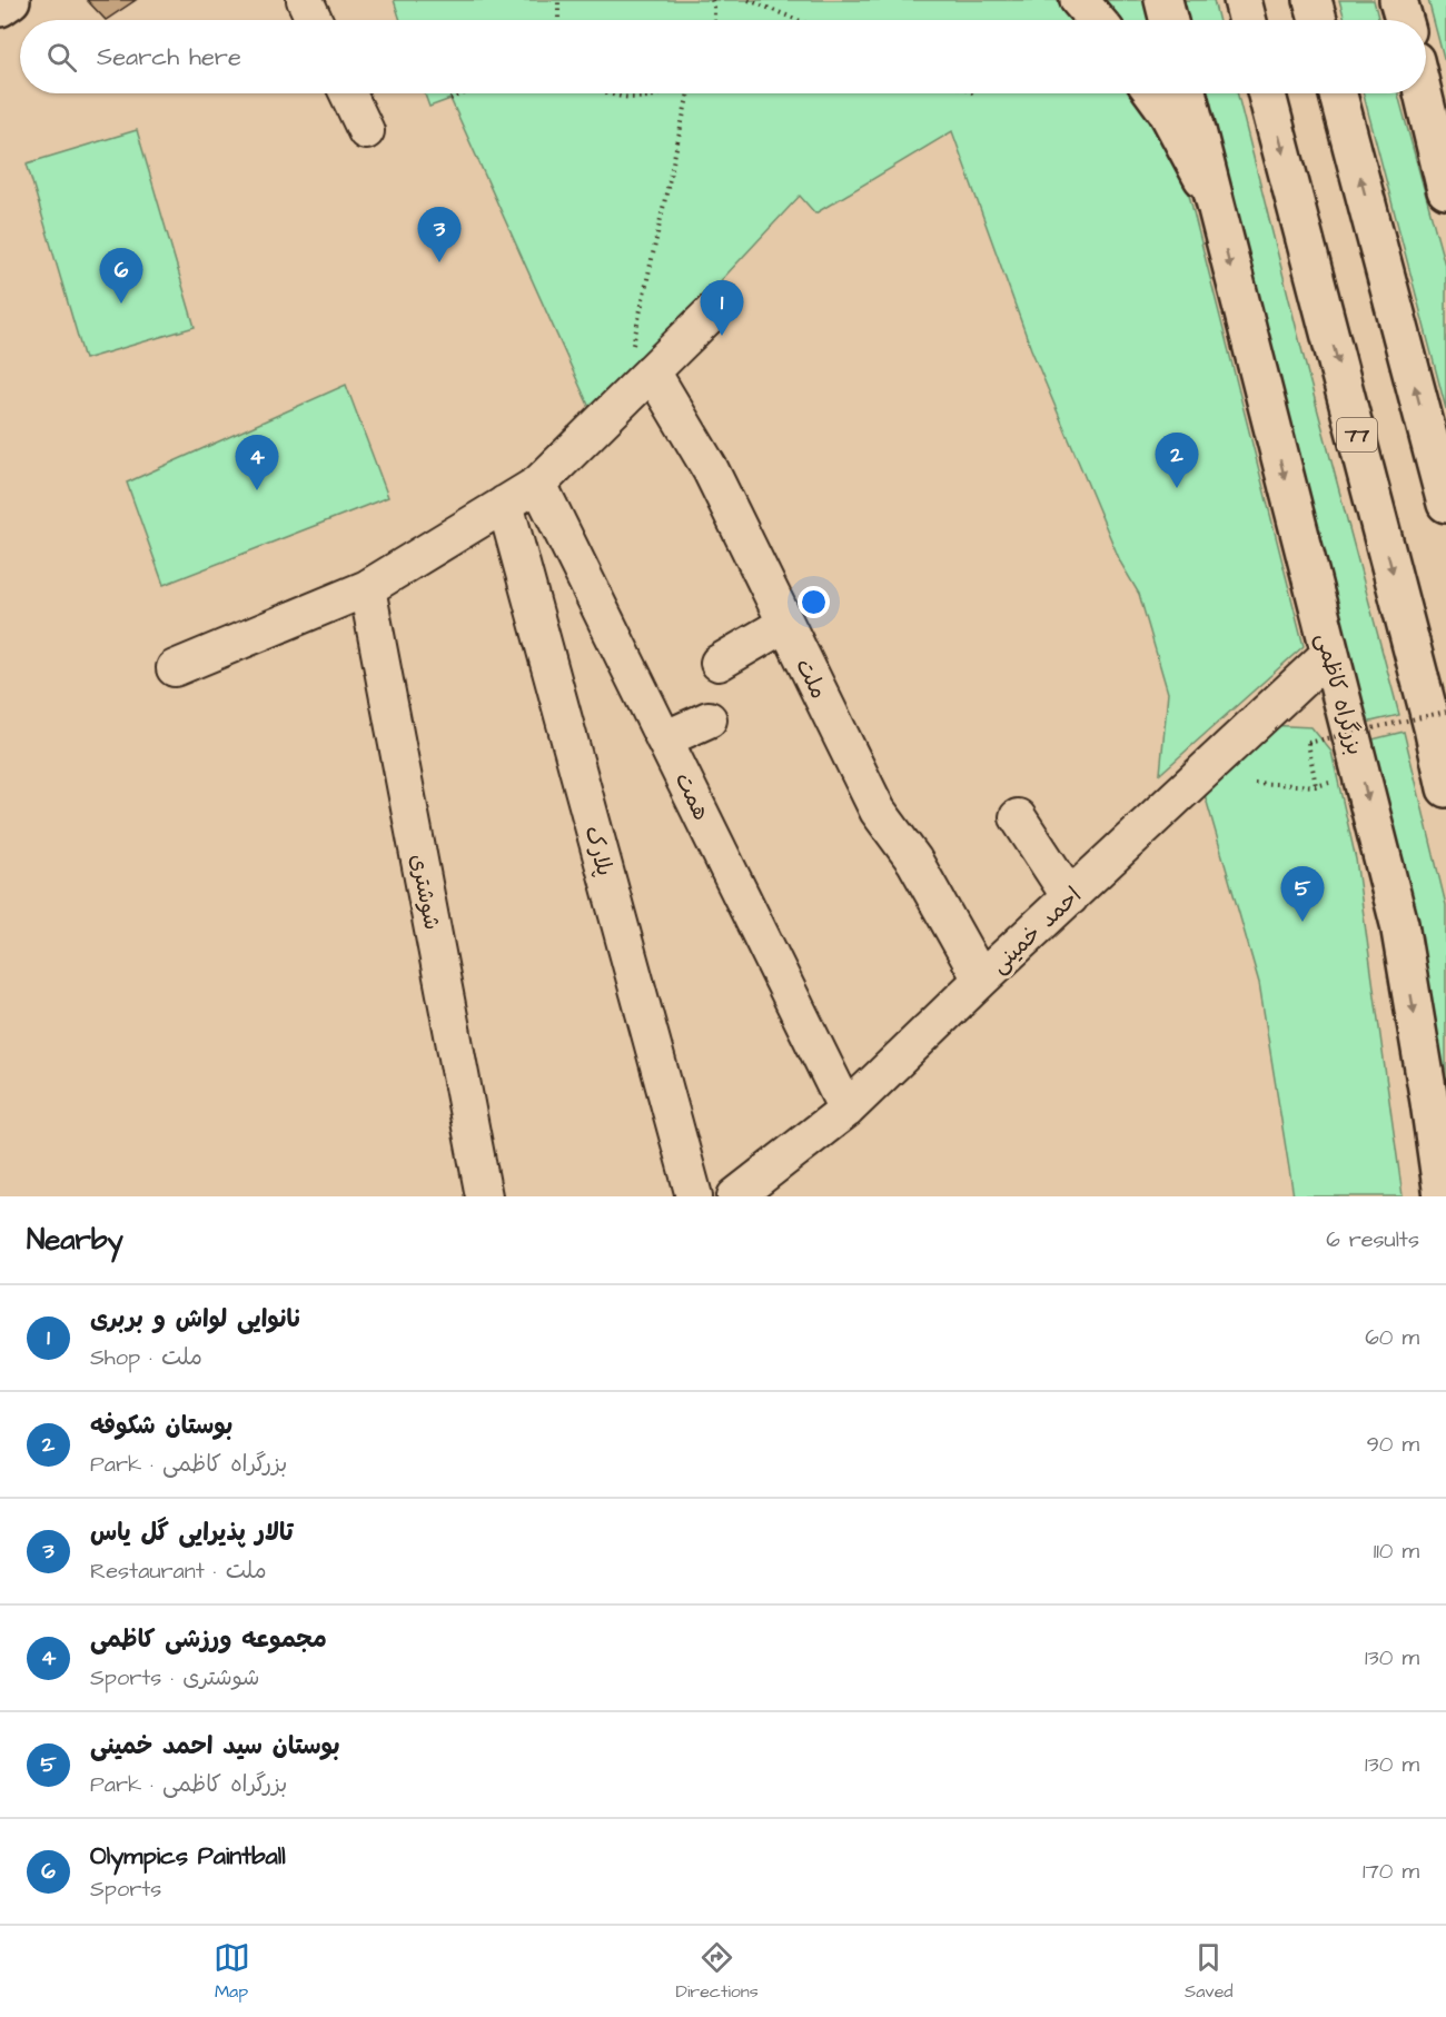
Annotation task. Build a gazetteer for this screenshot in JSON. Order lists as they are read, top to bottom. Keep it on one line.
{"streets":{"main road":["77","بزرگراه کاظمی"],"street":["ملت","همت","پلارک","شوشتری","احمد خمینی"]},"crossings":[["ملت","احمد خمینی"],["بزرگراه کاظمی","احمد خمینی"],["همت","احمد خمینی"]],"page":{"search":"Search here","pins":["3","6","1","2","4","5"],"heading":["Nearby","6 results"],"list":[{"mark":"1","name":"نانوایی لواش و بربری","note":"Shop · ملت","value":"60 m"},{"mark":"2","name":"بوستان شکوفه","note":"Park · بزرگراه کاظمی","value":"90 m"},{"mark":"3","name":"تالار پذیرایی گل یاس","note":"Restaurant · ملت","value":"110 m"},{"mark":"4","name":"مجموعه ورزشی کاظمی","note":"Sports · شوشتری","value":"130 m"},{"mark":"5","name":"بوستان سید احمد خمینی","note":"Park · بزرگراه کاظمی","value":"130 m"},{"mark":"6","name":"Olympics Paintball","note":"Sports","value":"170 m"}],"nav":["Map","Directions","Saved"]}}
